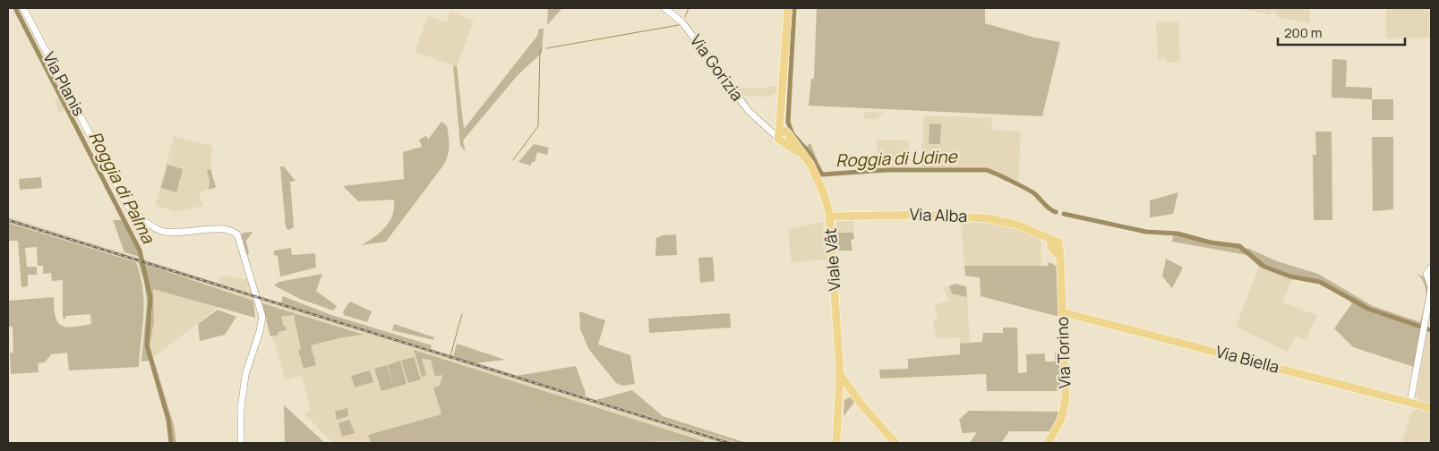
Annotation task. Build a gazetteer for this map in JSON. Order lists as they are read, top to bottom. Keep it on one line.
{"streets":{"main road":["Via Alba","Viale Vât","Via Torino","Via Biella"],"street":["Via Gorizia","Via Planis"]},"crossings":[["Via Gorizia","Viale Vât"],["Via Alba","Viale Vât"],["Via Alba","Via Torino"],["Via Torino","Via Biella"]],"water":["Roggia di Udine","Roggia di Palma"],"scale_bar":"200 m"}
